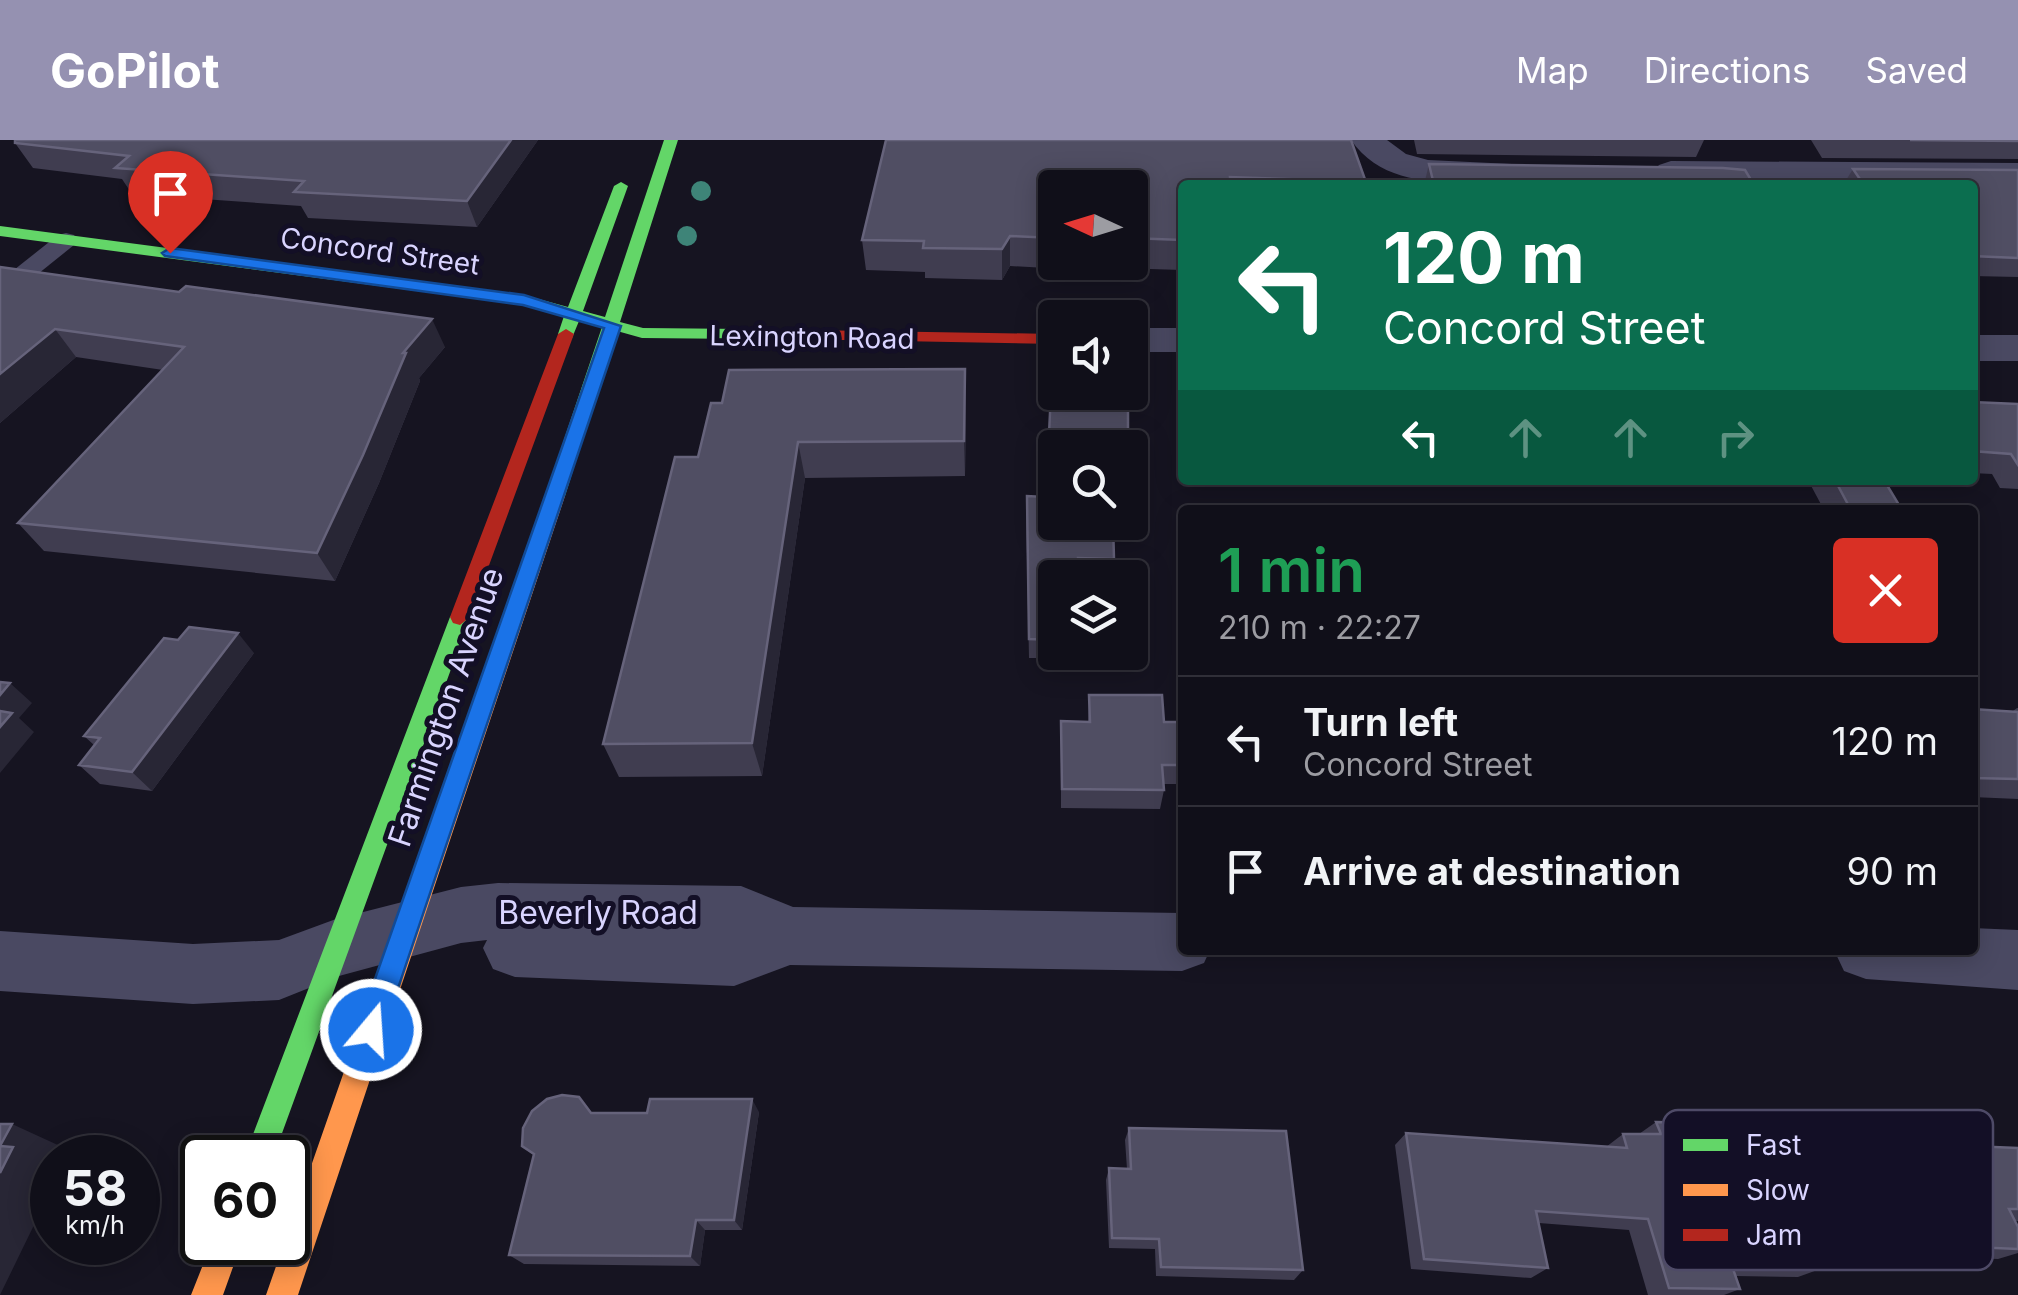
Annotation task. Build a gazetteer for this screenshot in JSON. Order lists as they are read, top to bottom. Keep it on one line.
{"streets":{"main road":["Concord Street","Lexington Road","Farmington Avenue"],"street":["Beverly Road"]},"crossings":[["Concord Street","Lexington Road"],["Concord Street","Farmington Avenue"],["Lexington Road","Farmington Avenue"],["Farmington Avenue","Beverly Road"]],"legend":["Fast","Slow","Jam"],"north":"left","page":{"header":"GoPilot","nav":["Map","Directions","Saved"],"turn":["120 m","Concord Street"],"heading":["1 min","210 m · 22:27"],"list":[{"name":"Turn left","note":"Concord Street","value":"120 m"},{"name":"Arrive at destination","value":"90 m"}],"speed":"58 km/h","limit":"60"}}
